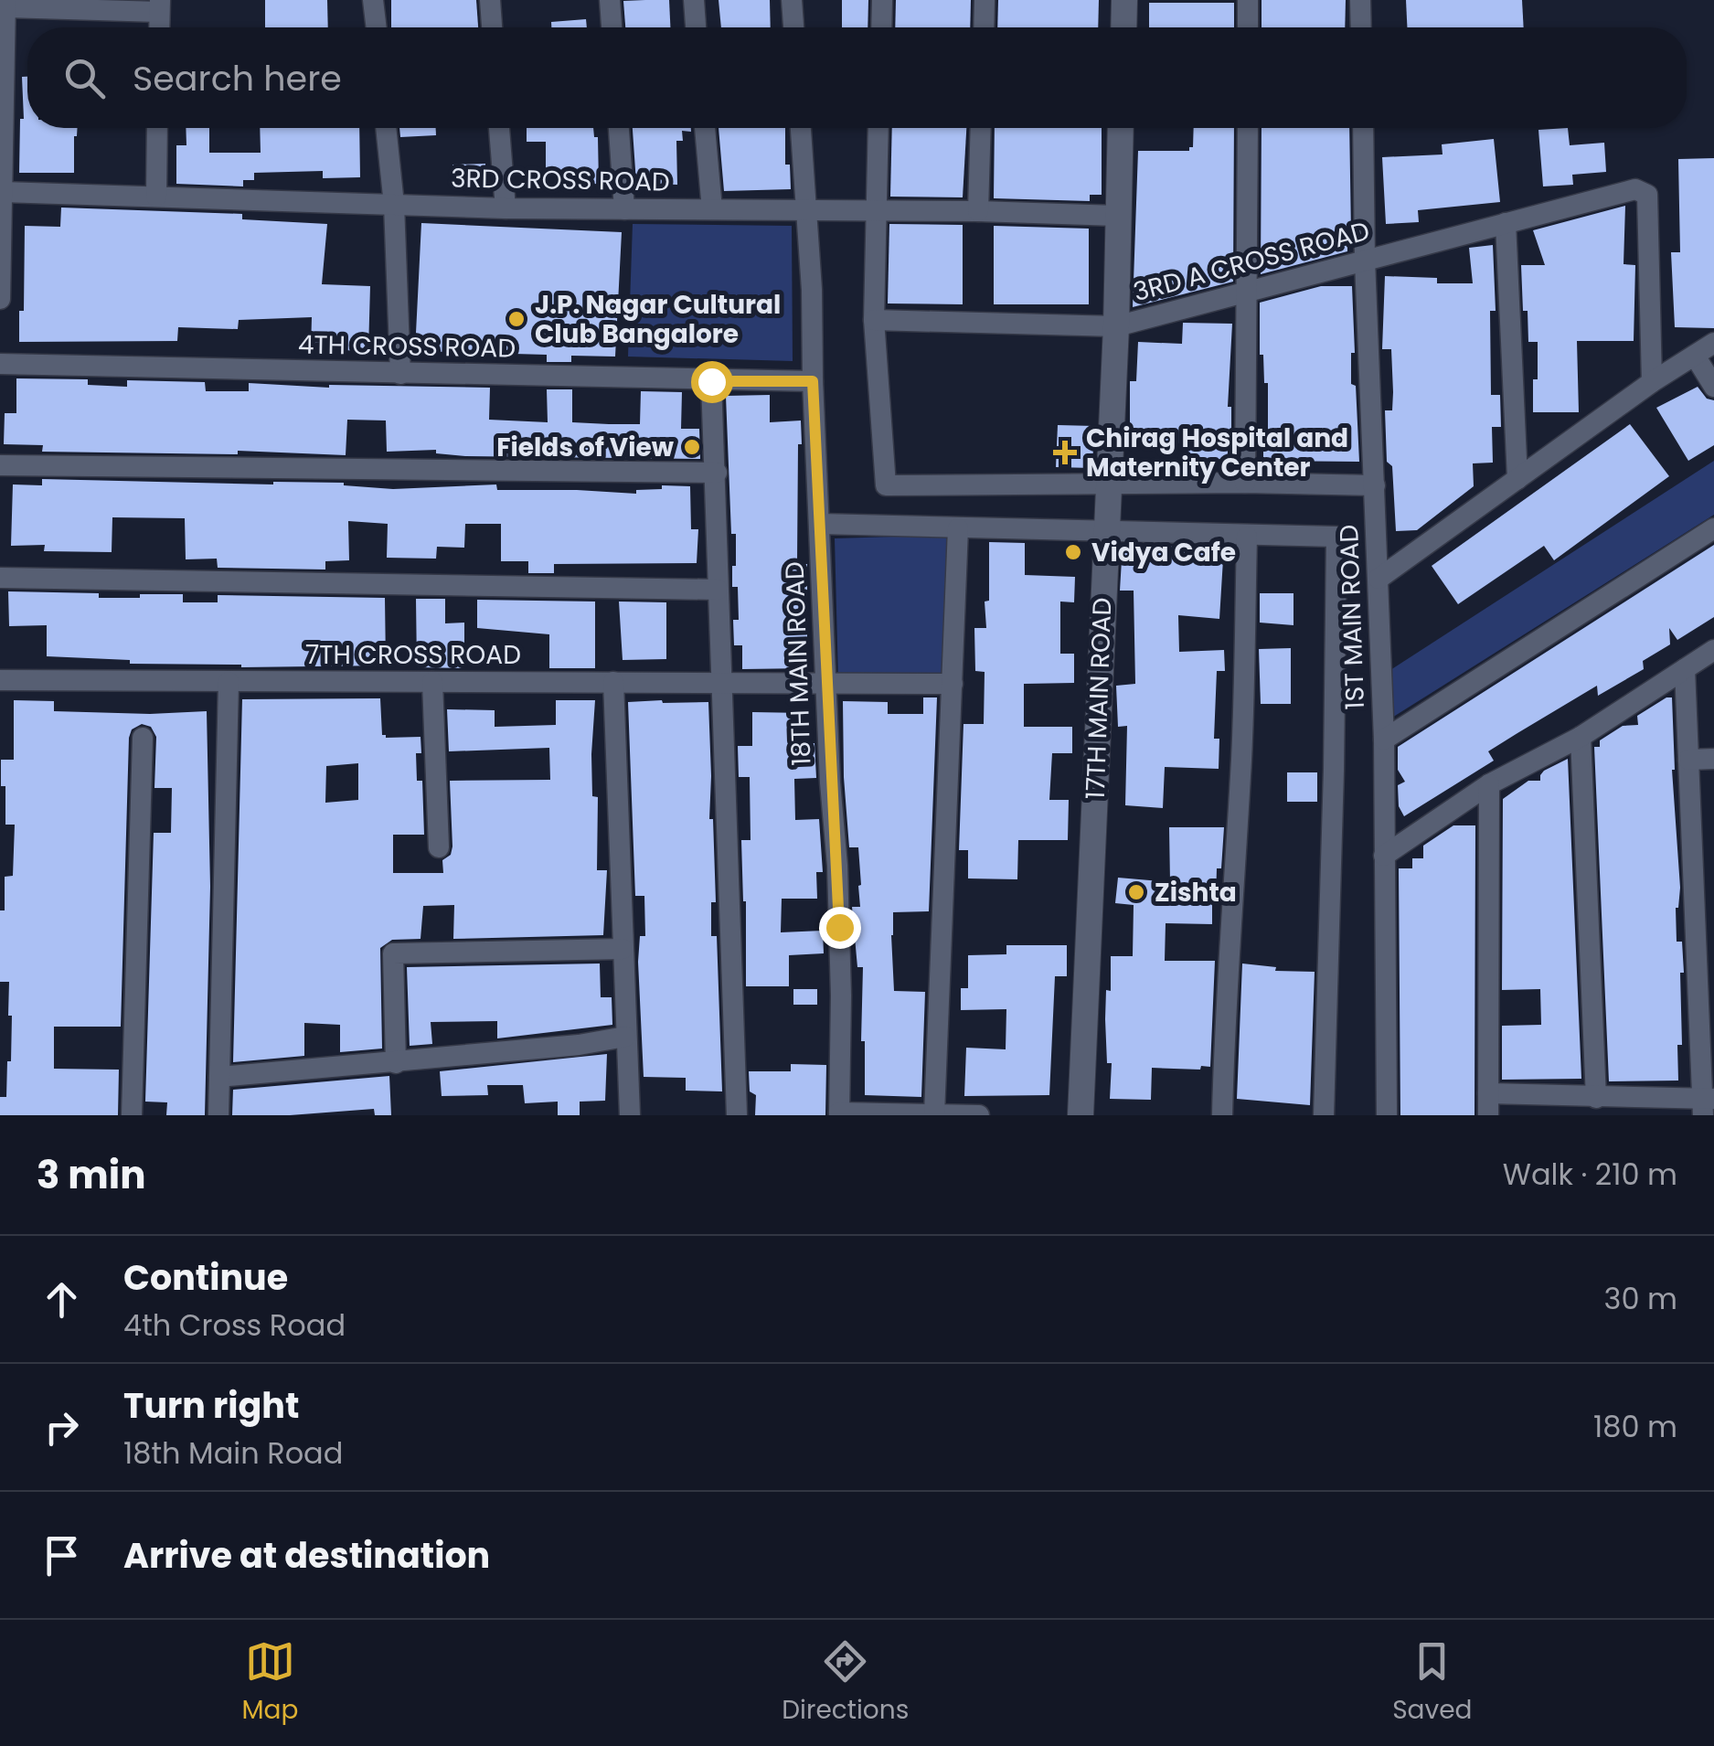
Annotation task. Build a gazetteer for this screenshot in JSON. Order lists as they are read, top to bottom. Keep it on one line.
{"streets":{"street":["3RD CROSS ROAD","3RD A CROSS ROAD","4TH CROSS ROAD","1ST MAIN ROAD","7TH CROSS ROAD","18TH MAIN ROAD","17TH MAIN ROAD"]},"crossings":[["3RD CROSS ROAD","18TH MAIN ROAD"],["3RD CROSS ROAD","17TH MAIN ROAD"],["3RD A CROSS ROAD","1ST MAIN ROAD"],["3RD A CROSS ROAD","17TH MAIN ROAD"],["4TH CROSS ROAD","18TH MAIN ROAD"],["7TH CROSS ROAD","18TH MAIN ROAD"]],"places":{"other":["J.P. Nagar Cultural Club Bangalore","Fields of View","Vidya Cafe","Zishta"],"health":["Chirag Hospital and Maternity Center"]},"page":{"search":"Search here","heading":["3 min","Walk · 210 m"],"list":[["Continue","4th Cross Road","30 m"],["Turn right","18th Main Road","180 m"],"Arrive at destination"],"nav":["Map","Directions","Saved"]}}
